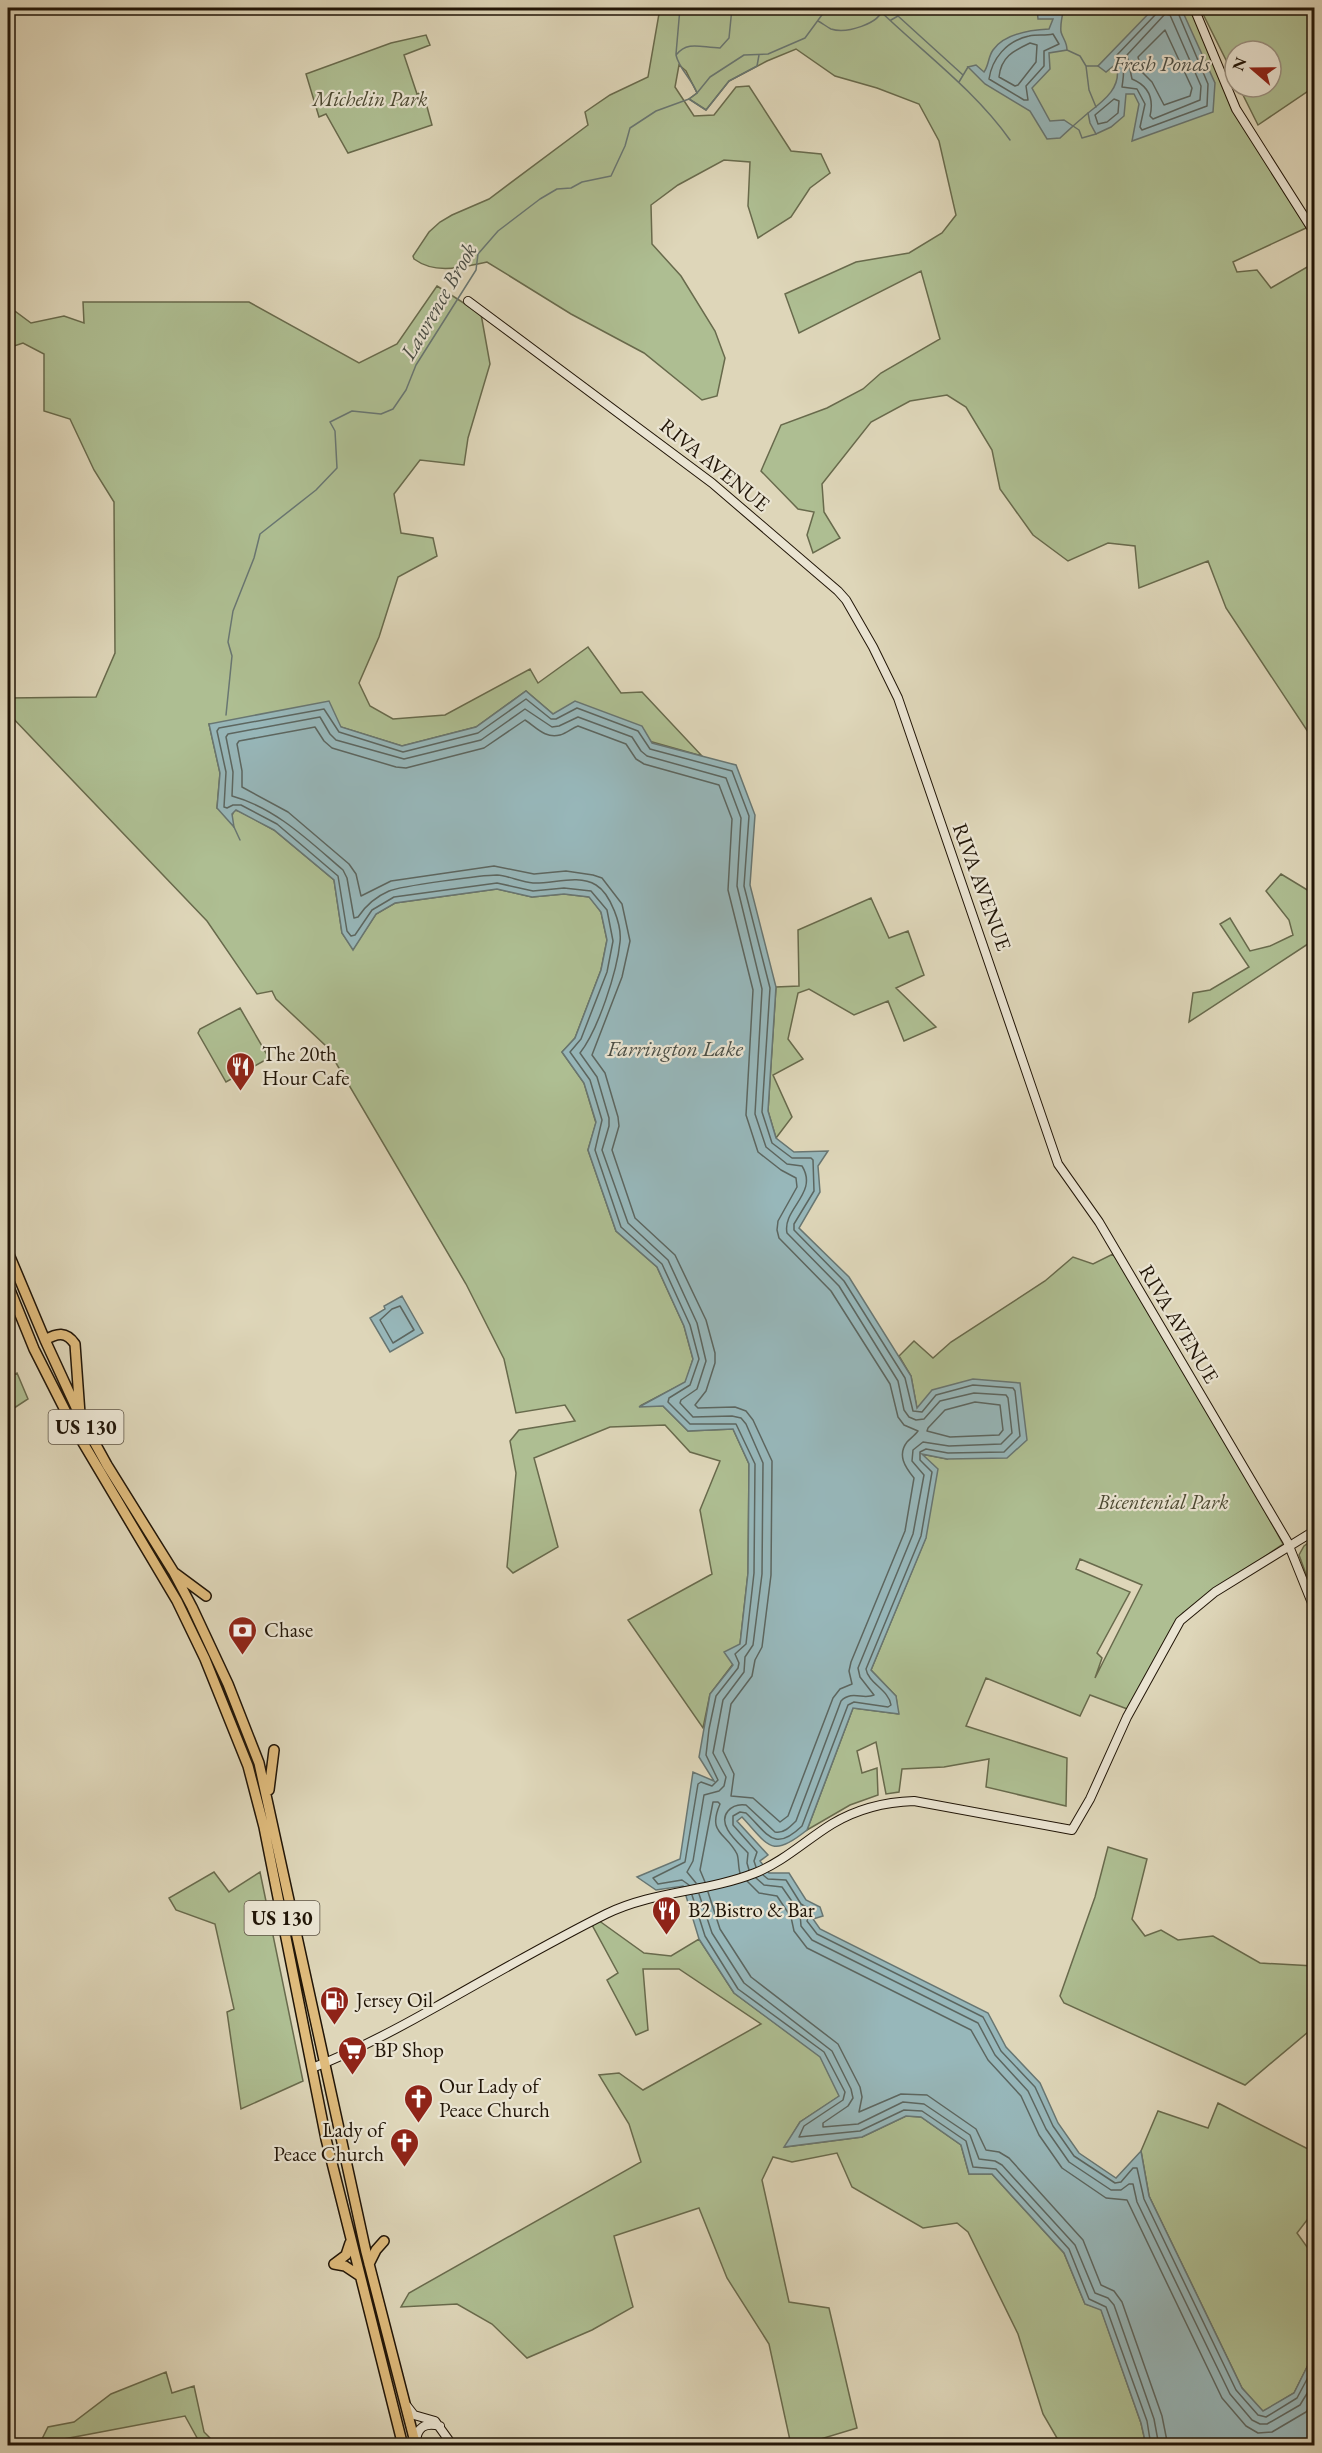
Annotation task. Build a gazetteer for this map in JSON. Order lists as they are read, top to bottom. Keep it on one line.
{"streets":{"highway":["US 130"],"street":["RIVA AVENUE"]},"water":["Fresh Ponds","Lawrence Brook","Farrington Lake"],"parks":["Michelin Park","Bicentenial Park"],"places":{"restaurant":["The 20th Hour Cafe","B2 Bistro & Bar"],"bank":["Chase"],"fuel station":["Jersey Oil"],"supermarket":["BP Shop"],"church":["Our Lady of Peace Church","Lady of Peace Church"]},"north":"left"}
